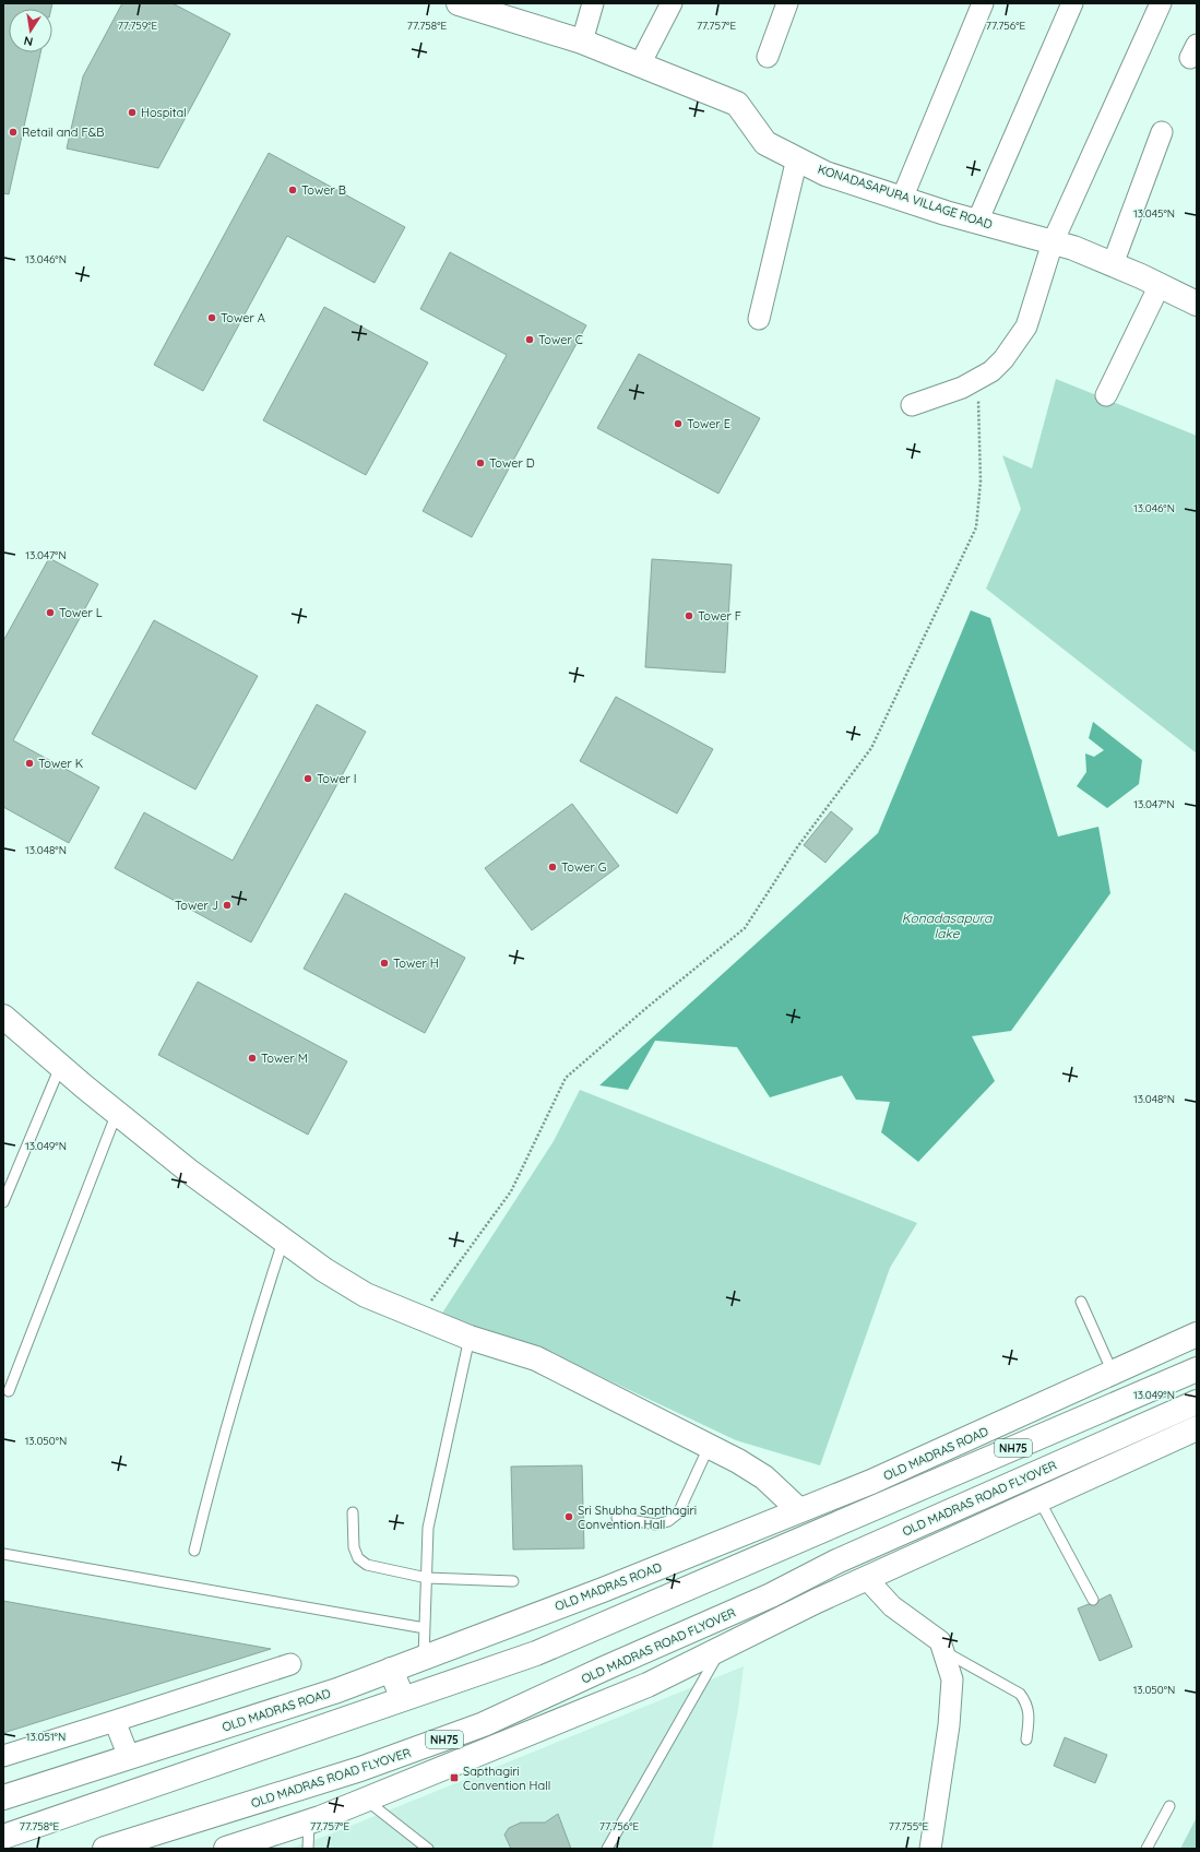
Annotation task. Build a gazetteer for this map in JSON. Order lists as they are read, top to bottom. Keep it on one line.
{"streets":{"main road":["KONADASAPURA VILLAGE ROAD","NH75","OLD MADRAS ROAD","OLD MADRAS ROAD FLYOVER"]},"water":["Konadasapura lake"],"places":{"other":["Hospital","Retail and F&B","Tower B","Tower A","Tower C","Tower E","Tower D","Tower L","Tower F","Tower K","Tower I","Tower G","Tower J","Tower H","Tower M","Sri Shubha Sapthagiri Convention Hall"],"transit":["Sapthagiri Convention Hall"]},"north":"bottom","coordinates":["77.759°E","77.758°E","77.757°E","77.756°E","13.045°N","13.046°N","13.047°N","13.048°N","13.049°N","13.050°N","13.051°N","77.755°E"]}
